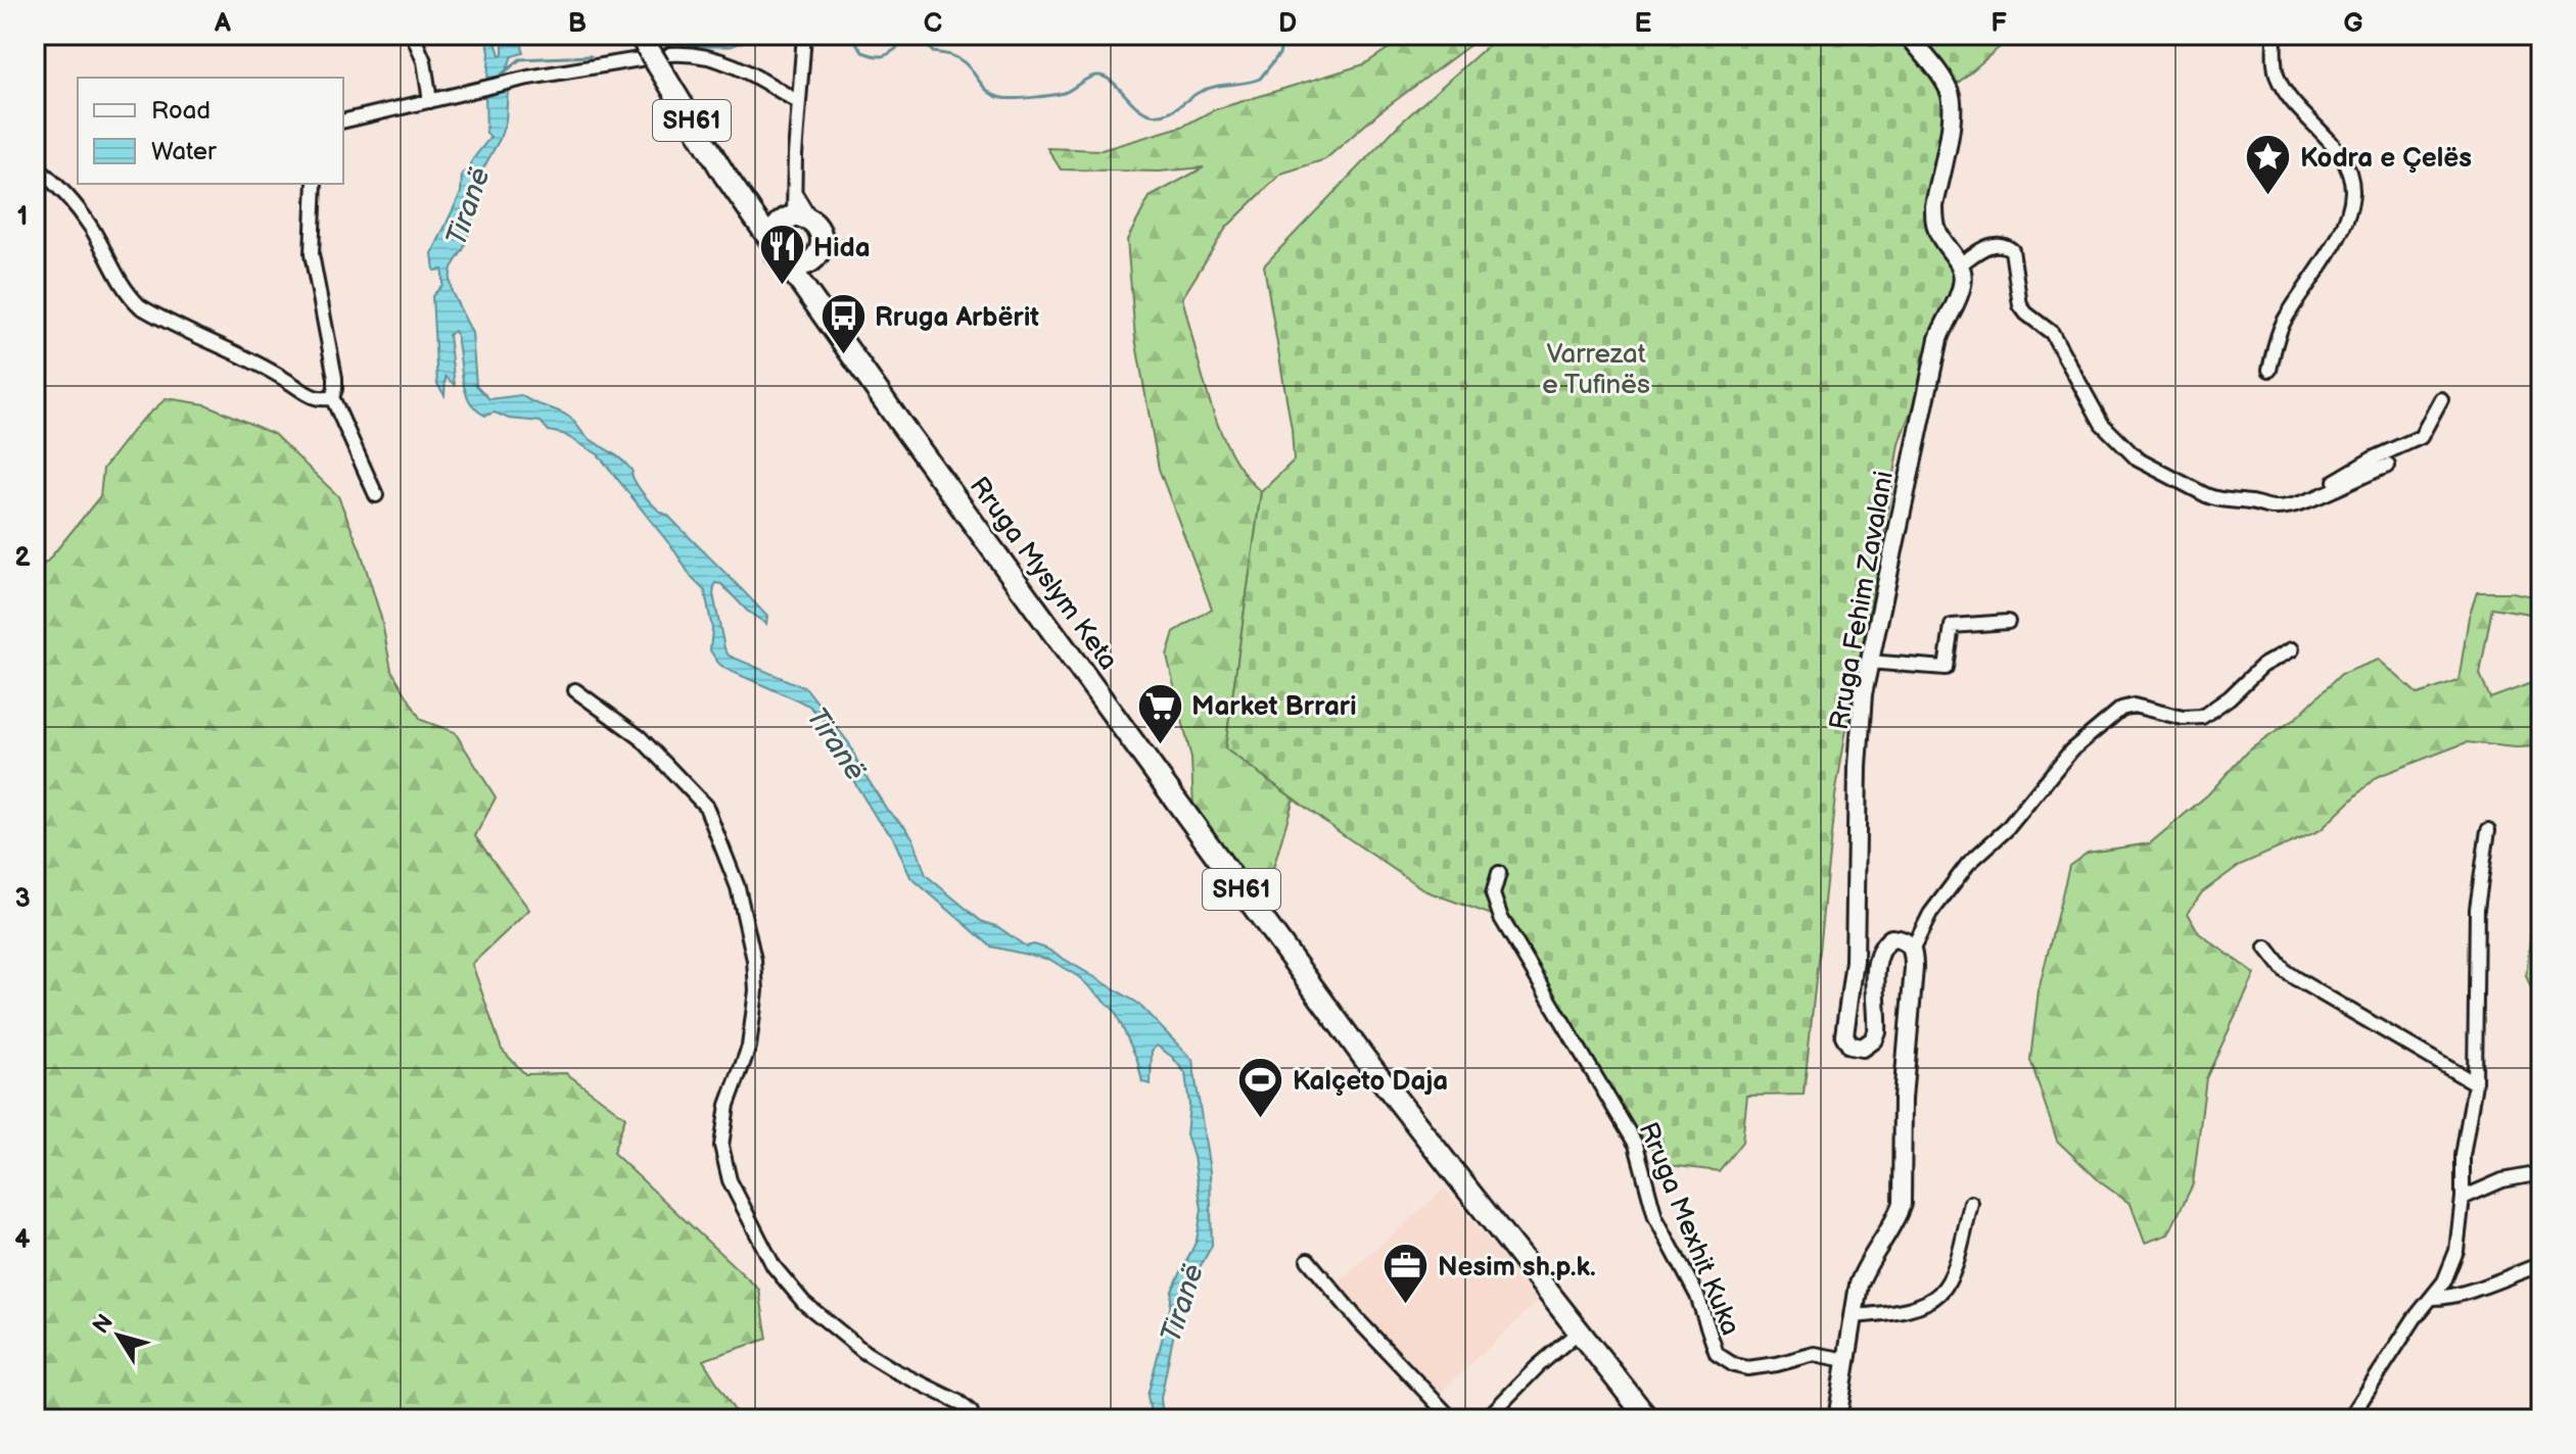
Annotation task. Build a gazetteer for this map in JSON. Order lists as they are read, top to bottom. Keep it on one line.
{"streets":{"main road":["SH61","Rruga Myslym Keta"],"street":["Rruga Fehim Zavalani","Rruga Mexhit Kuka"]},"crossings":[["SH61","Rruga Myslym Keta"]],"water":["Tiranë"],"parks":["Varrezat e Tufinës"],"places":{"place":["Kodra e Çelës"],"restaurant":["Hida"],"bus stop":["Rruga Arbërit"],"supermarket":["Market Brrari"],"sports":["Kalçeto Daja"],"office":["Nesim sh.p.k."]},"legend":["Road","Water"],"north":"top left","grid":{"columns":["A","B","C","D","E","F","G"],"rows":["1","2","3","4"]}}
